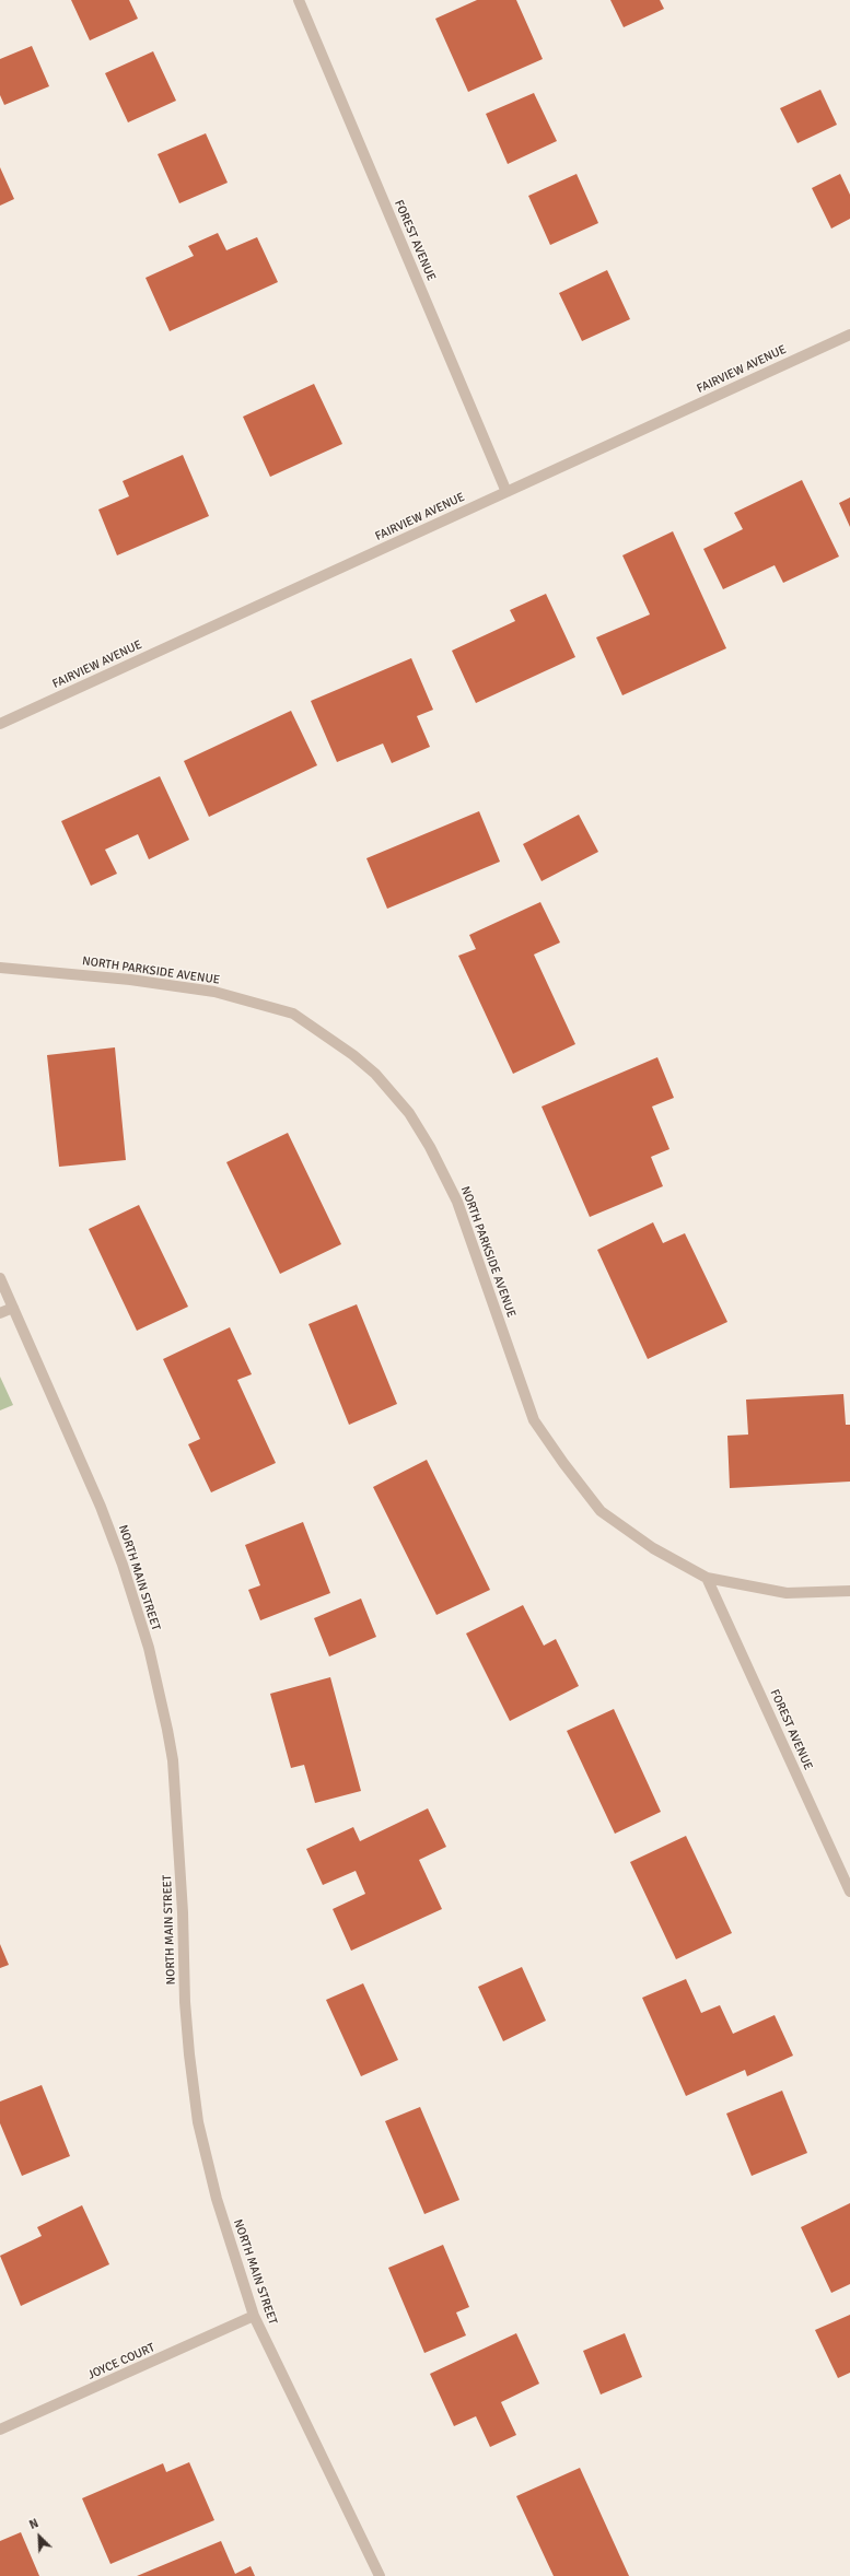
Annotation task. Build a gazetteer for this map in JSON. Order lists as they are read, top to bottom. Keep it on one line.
{"streets":{"street":["FOREST AVENUE","FAIRVIEW AVENUE","NORTH PARKSIDE AVENUE","NORTH MAIN STREET","JOYCE COURT"]},"crossings":[["FOREST AVENUE","FAIRVIEW AVENUE"],["FOREST AVENUE","NORTH PARKSIDE AVENUE"],["NORTH MAIN STREET","JOYCE COURT"]],"north":"top left"}
